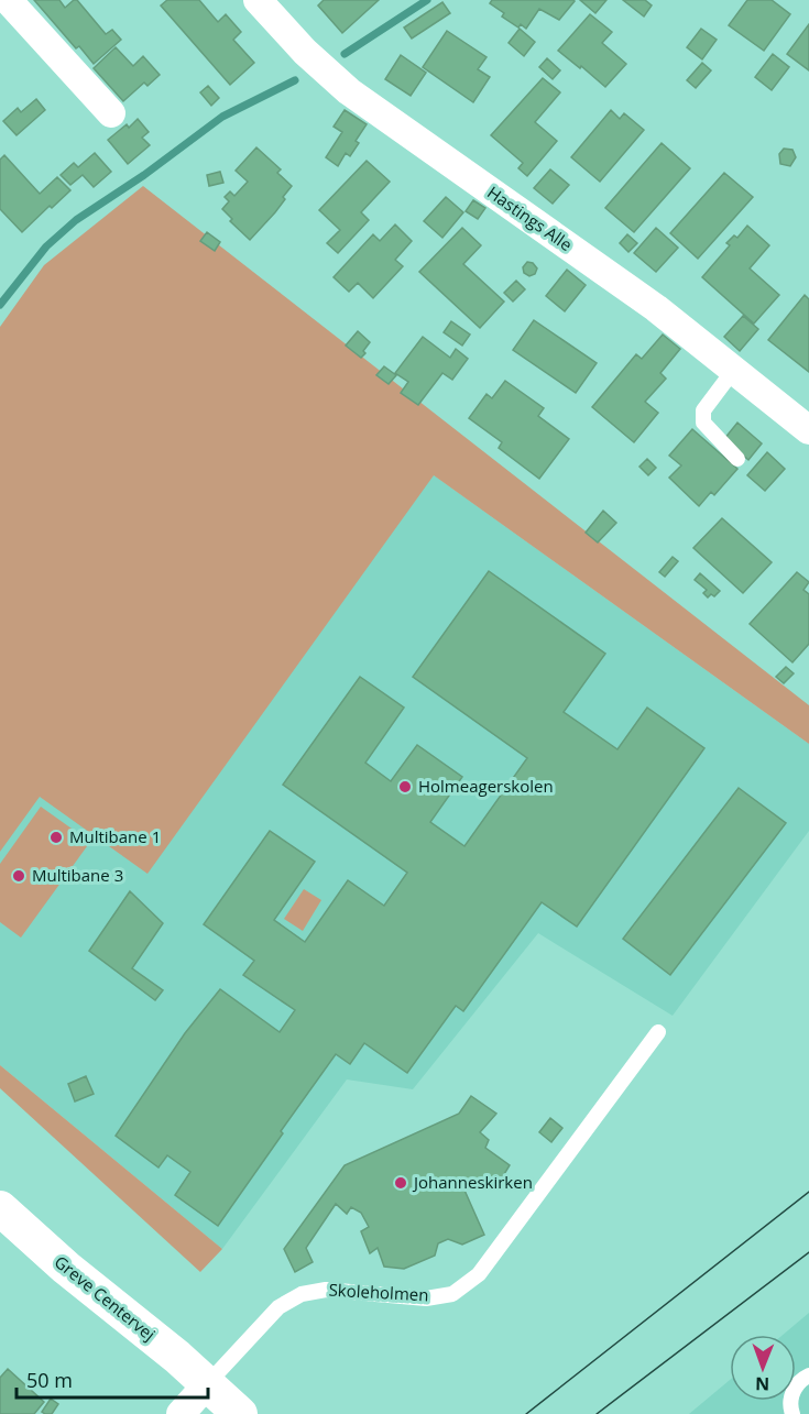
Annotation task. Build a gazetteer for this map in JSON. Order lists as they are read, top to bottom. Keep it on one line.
{"streets":{"street":["Hastings Alle","Greve Centervej"],"lane":["Skoleholmen"]},"crossings":[["Skoleholmen","Greve Centervej"]],"places":["Holmeagerskolen","Multibane 1","Multibane 3","Johanneskirken"],"scale_bar":"50 m","north":"bottom"}
